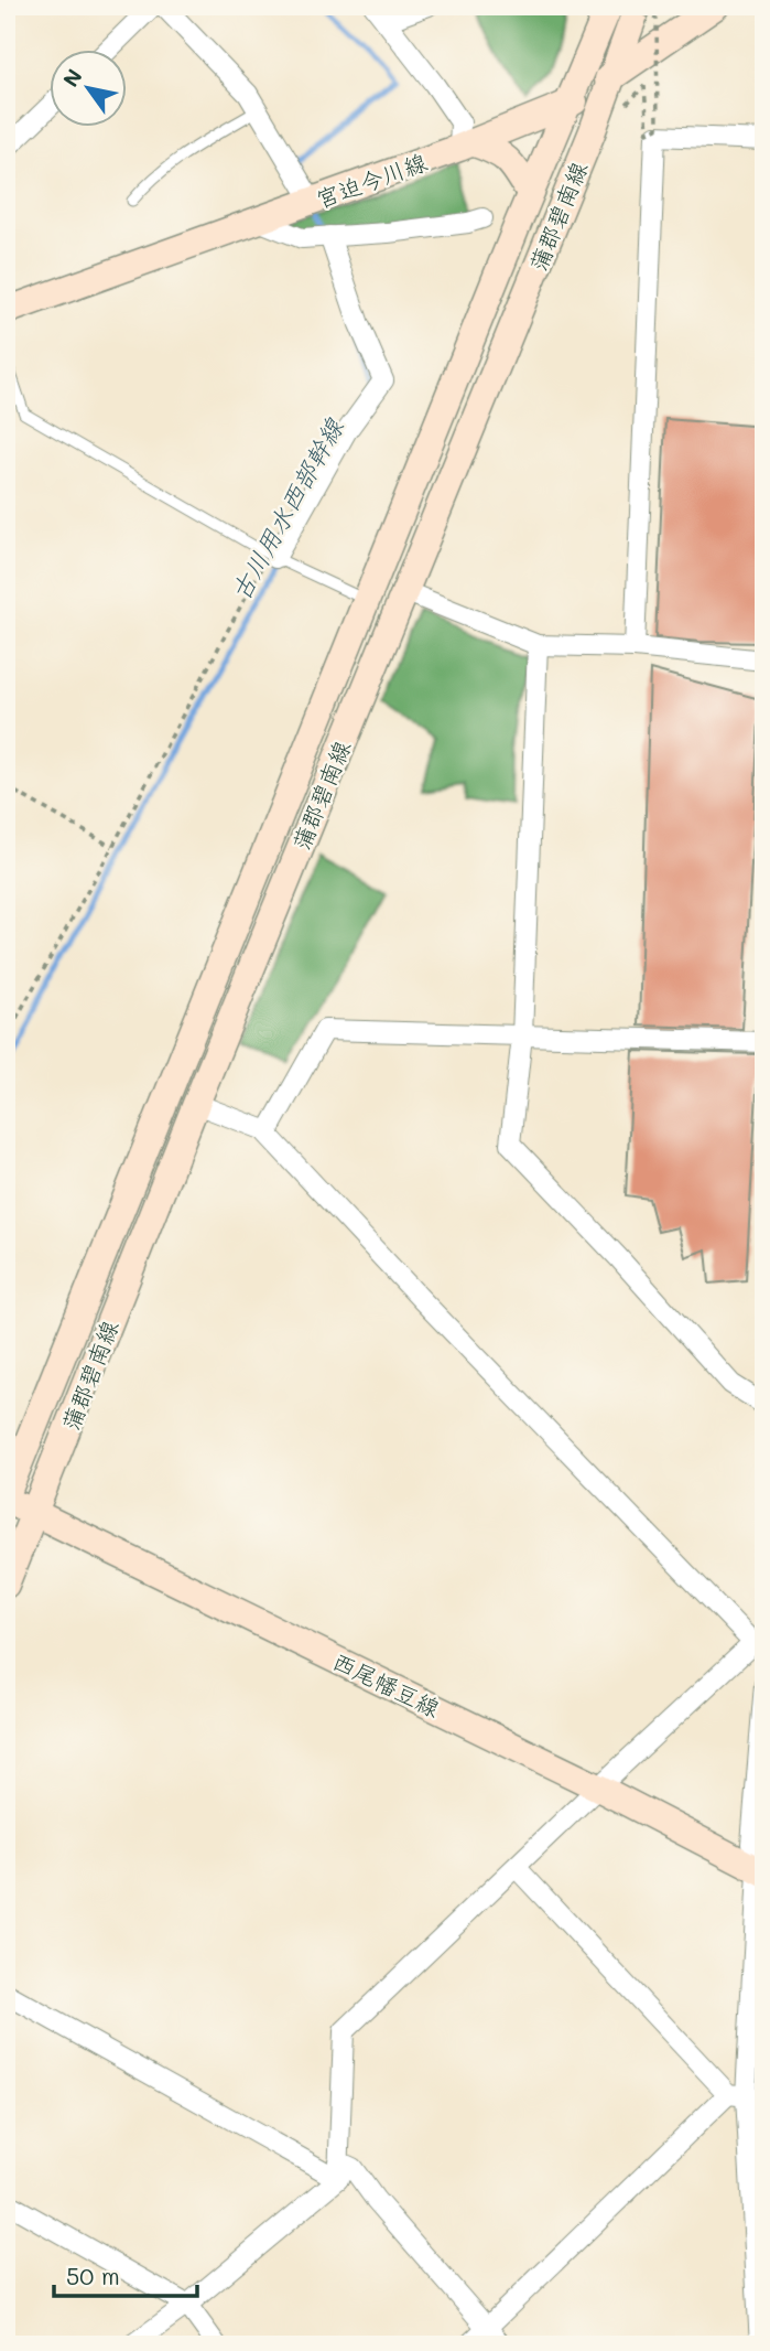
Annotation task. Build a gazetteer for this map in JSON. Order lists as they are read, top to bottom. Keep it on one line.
{"streets":{"main road":["宮迫今川線","蒲郡碧南線","西尾幡豆線"]},"crossings":[["宮迫今川線","蒲郡碧南線"],["蒲郡碧南線","西尾幡豆線"]],"water":["古川用水西部幹線"],"scale_bar":"50 m","north":"top left"}
